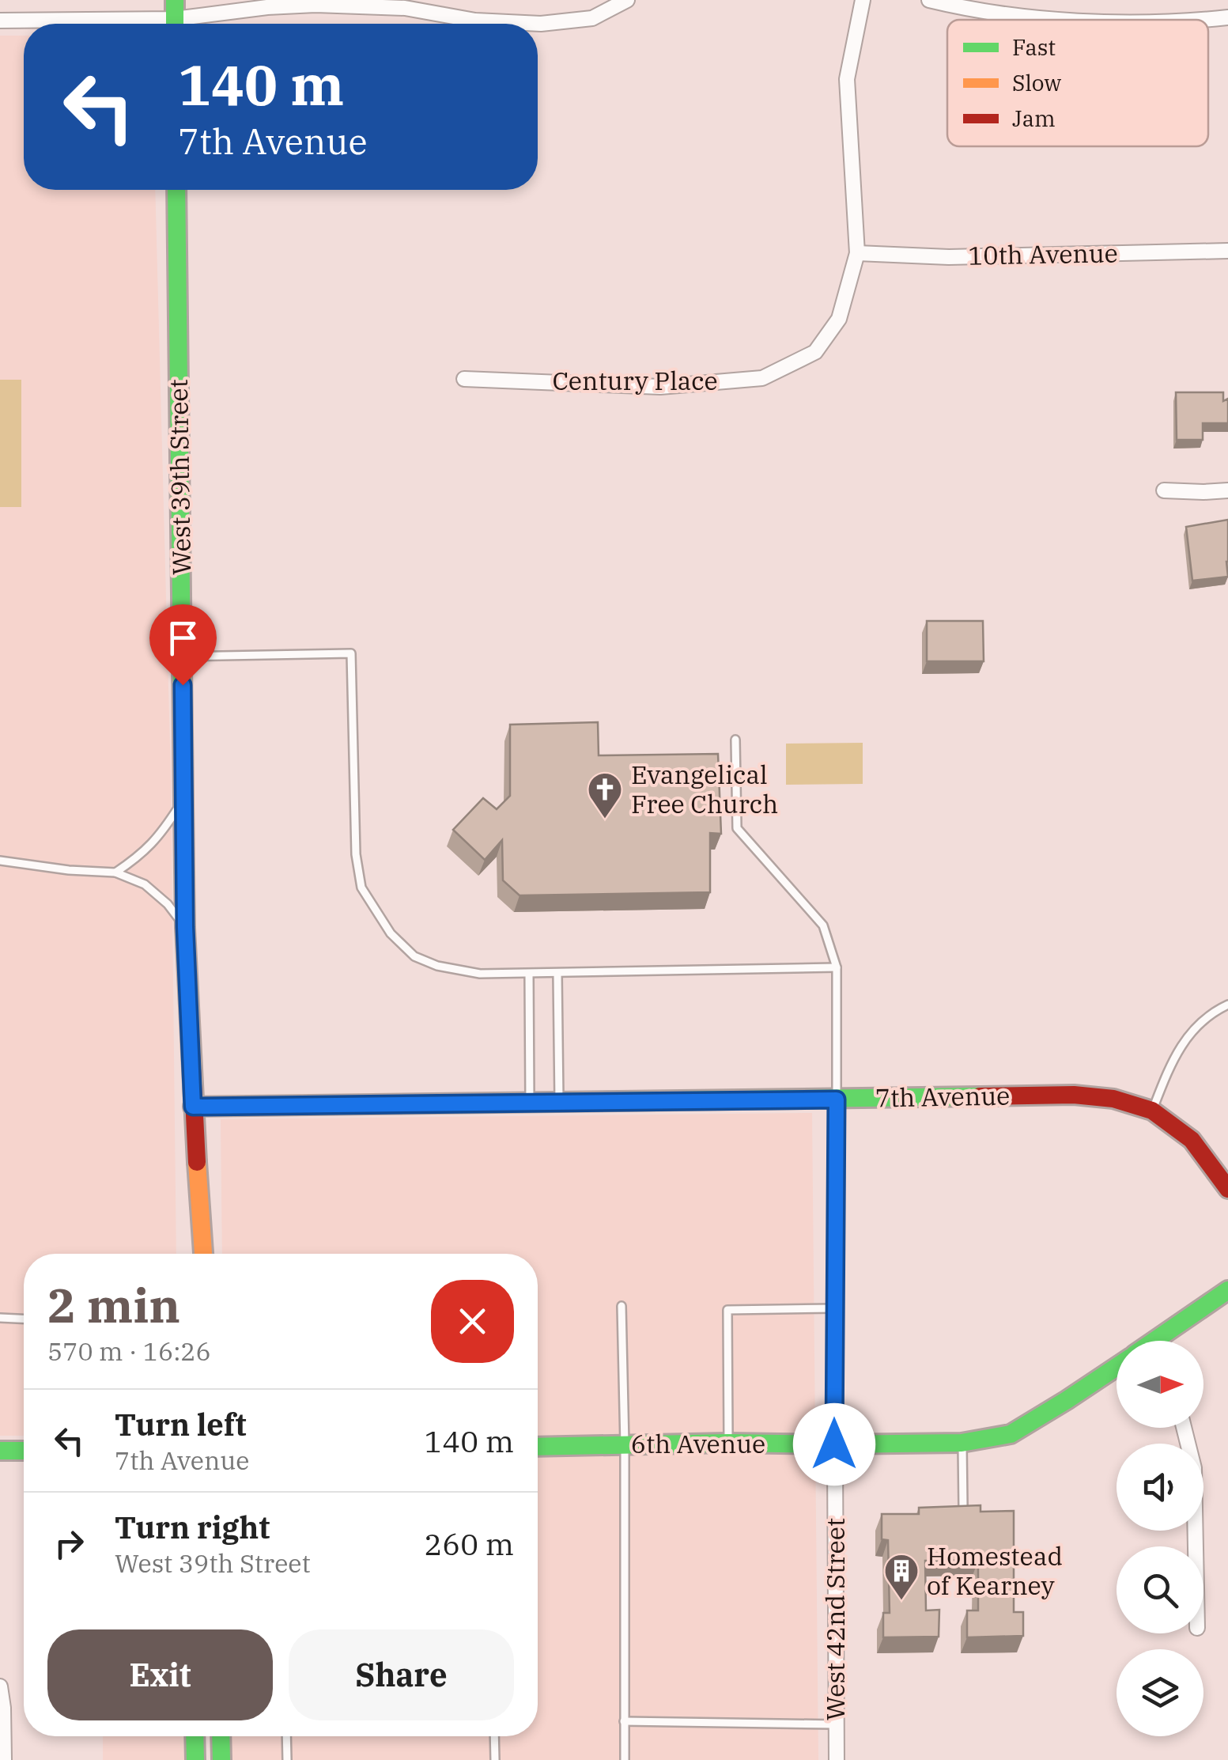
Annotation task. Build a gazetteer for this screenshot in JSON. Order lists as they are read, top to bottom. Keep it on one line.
{"streets":{"street":["10th Avenue","Century Place","West 39th Street","7th Avenue","6th Avenue","West 42nd Street"]},"crossings":[["10th Avenue","Century Place"],["West 39th Street","7th Avenue"],["7th Avenue","West 42nd Street"],["6th Avenue","West 42nd Street"]],"places":{"church":["Evangelical Free Church"],"building":["Homestead of Kearney"]},"legend":["Fast","Slow","Jam"],"north":"right","page":{"turn":["140 m","7th Avenue"],"heading":["2 min","570 m · 16:26"],"list":[{"name":"Turn left","note":"7th Avenue","value":"140 m"},{"name":"Turn right","note":"West 39th Street","value":"260 m"}],"buttons":["Exit","Share"]}}
